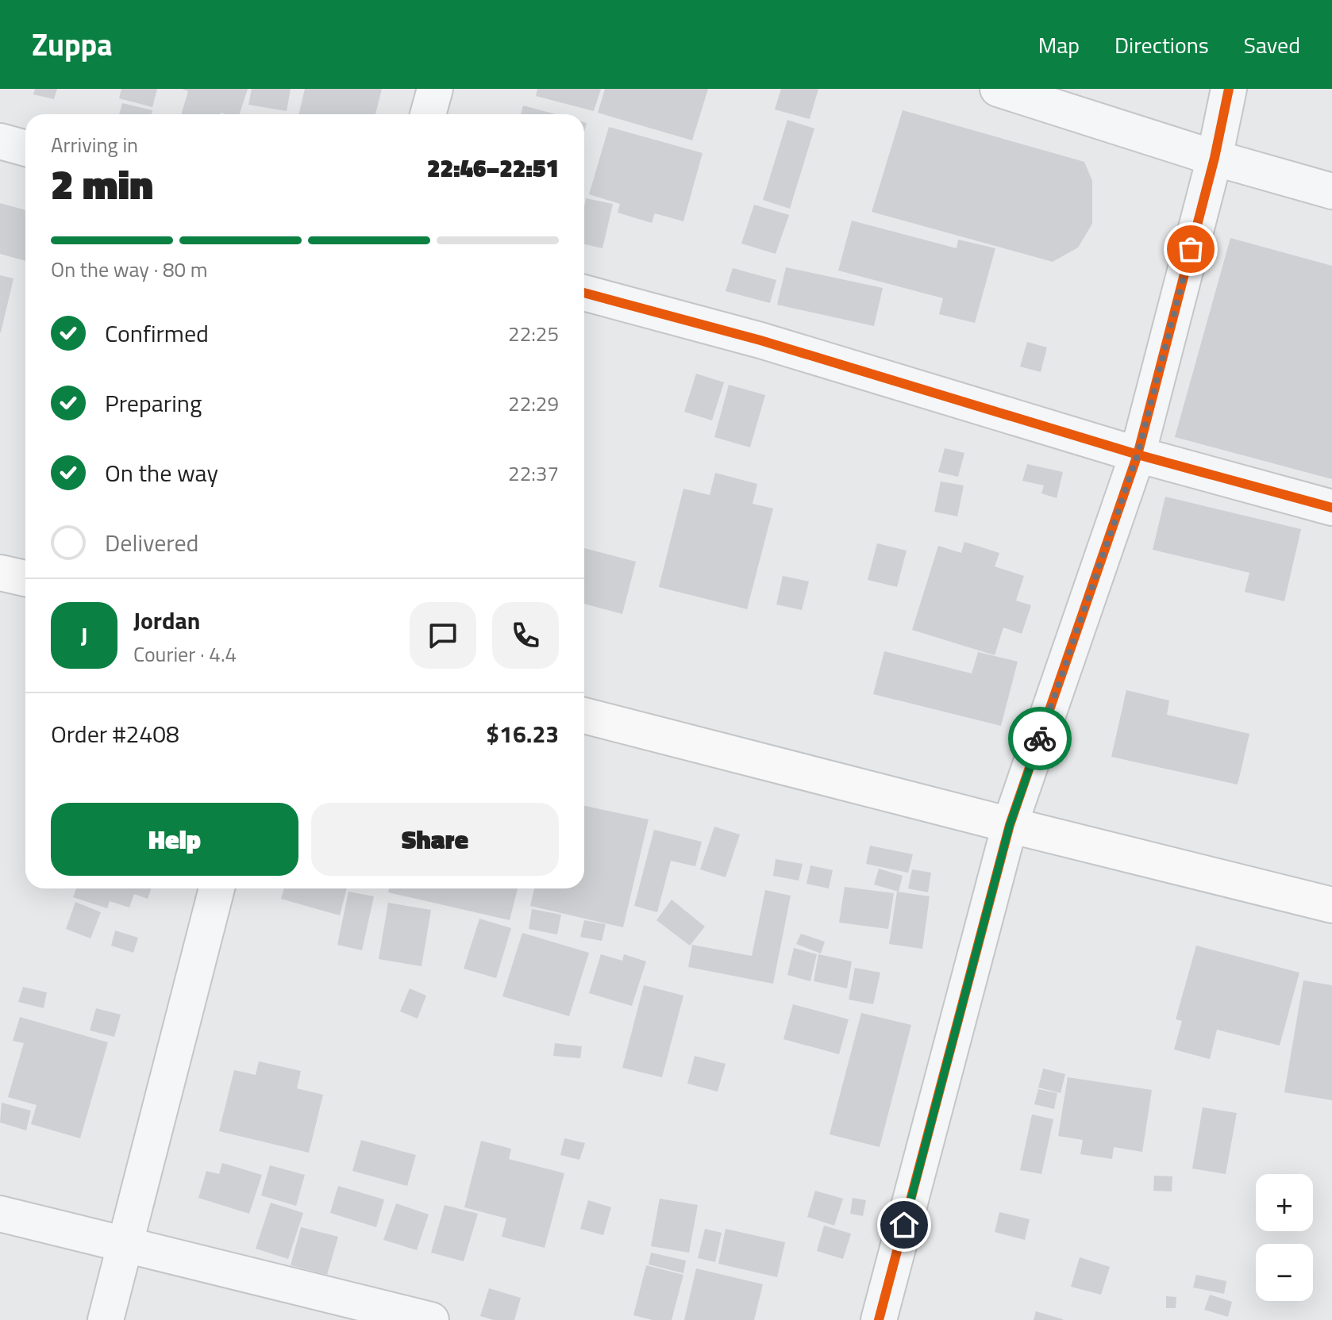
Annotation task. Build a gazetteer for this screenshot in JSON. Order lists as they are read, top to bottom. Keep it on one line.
{"page":{"header":"Zuppa","nav":["Map","Directions","Saved"],"heading":["2 min","Arriving in","22:46–22:51"],"panel":["Jordan","Courier · 4.4","Order #2408","$16.23"],"bar":"On the way · 80 m","list":[["Confirmed","22:25"],["Preparing","22:29"],["On the way","22:37"],"Delivered"],"round":"J","buttons":["Help","Share"],"map_buttons":["+","−"]}}
